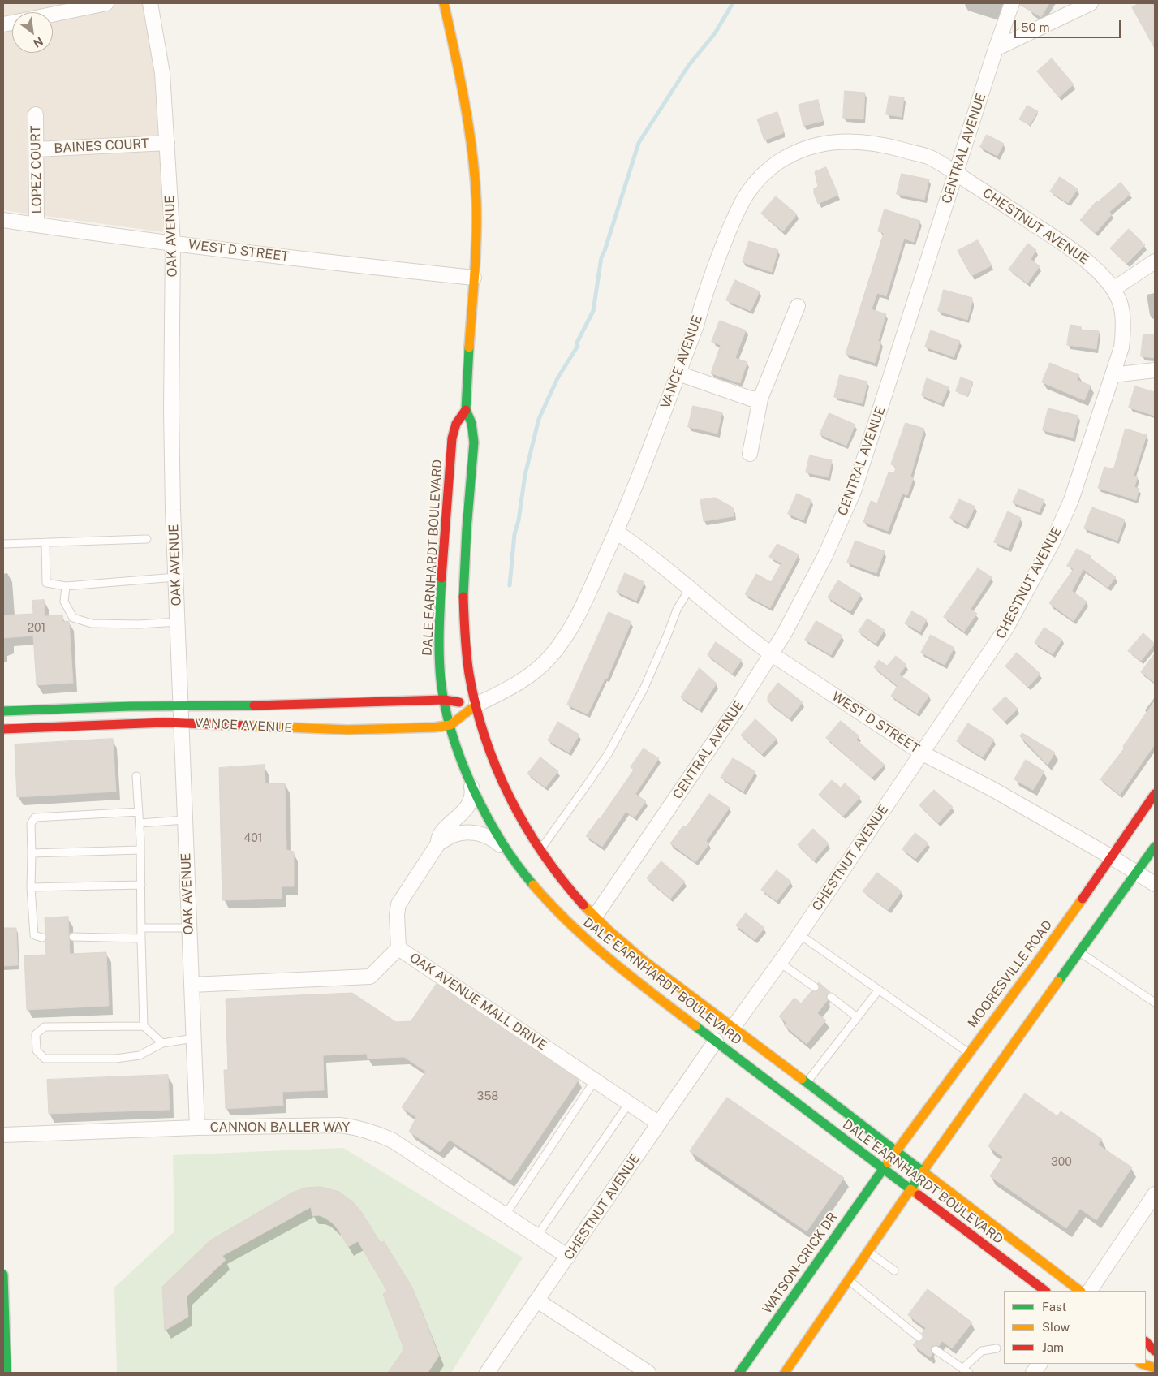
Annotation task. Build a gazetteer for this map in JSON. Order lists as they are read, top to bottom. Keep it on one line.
{"streets":{"main road":["VANCE AVENUE","DALE EARNHARDT BOULEVARD","MOORESVILLE ROAD","WATSON-CRICK DR"],"street":["BAINES COURT","CENTRAL AVENUE","LOPEZ COURT","CHESTNUT AVENUE","OAK AVENUE","WEST D STREET","OAK AVENUE MALL DRIVE","CANNON BALLER WAY"]},"crossings":[["BAINES COURT","LOPEZ COURT"],["BAINES COURT","OAK AVENUE"],["CENTRAL AVENUE","CHESTNUT AVENUE"],["CENTRAL AVENUE","WEST D STREET"],["CENTRAL AVENUE","VANCE AVENUE"],["CENTRAL AVENUE","DALE EARNHARDT BOULEVARD"],["LOPEZ COURT","WEST D STREET"],["CHESTNUT AVENUE","WEST D STREET"],["CHESTNUT AVENUE","VANCE AVENUE"],["CHESTNUT AVENUE","DALE EARNHARDT BOULEVARD"],["CHESTNUT AVENUE","OAK AVENUE MALL DRIVE"],["CHESTNUT AVENUE","CANNON BALLER WAY"],["OAK AVENUE","WEST D STREET"],["OAK AVENUE","VANCE AVENUE"],["OAK AVENUE","OAK AVENUE MALL DRIVE"],["OAK AVENUE","CANNON BALLER WAY"],["WEST D STREET","VANCE AVENUE"],["WEST D STREET","DALE EARNHARDT BOULEVARD"],["WEST D STREET","MOORESVILLE ROAD"],["VANCE AVENUE","DALE EARNHARDT BOULEVARD"],["DALE EARNHARDT BOULEVARD","MOORESVILLE ROAD"],["DALE EARNHARDT BOULEVARD","WATSON-CRICK DR"],["MOORESVILLE ROAD","WATSON-CRICK DR"]],"house_numbers":["201","401","358","300"],"legend":["Fast","Slow","Jam"],"scale_bar":"50 m","north":"bottom right"}
